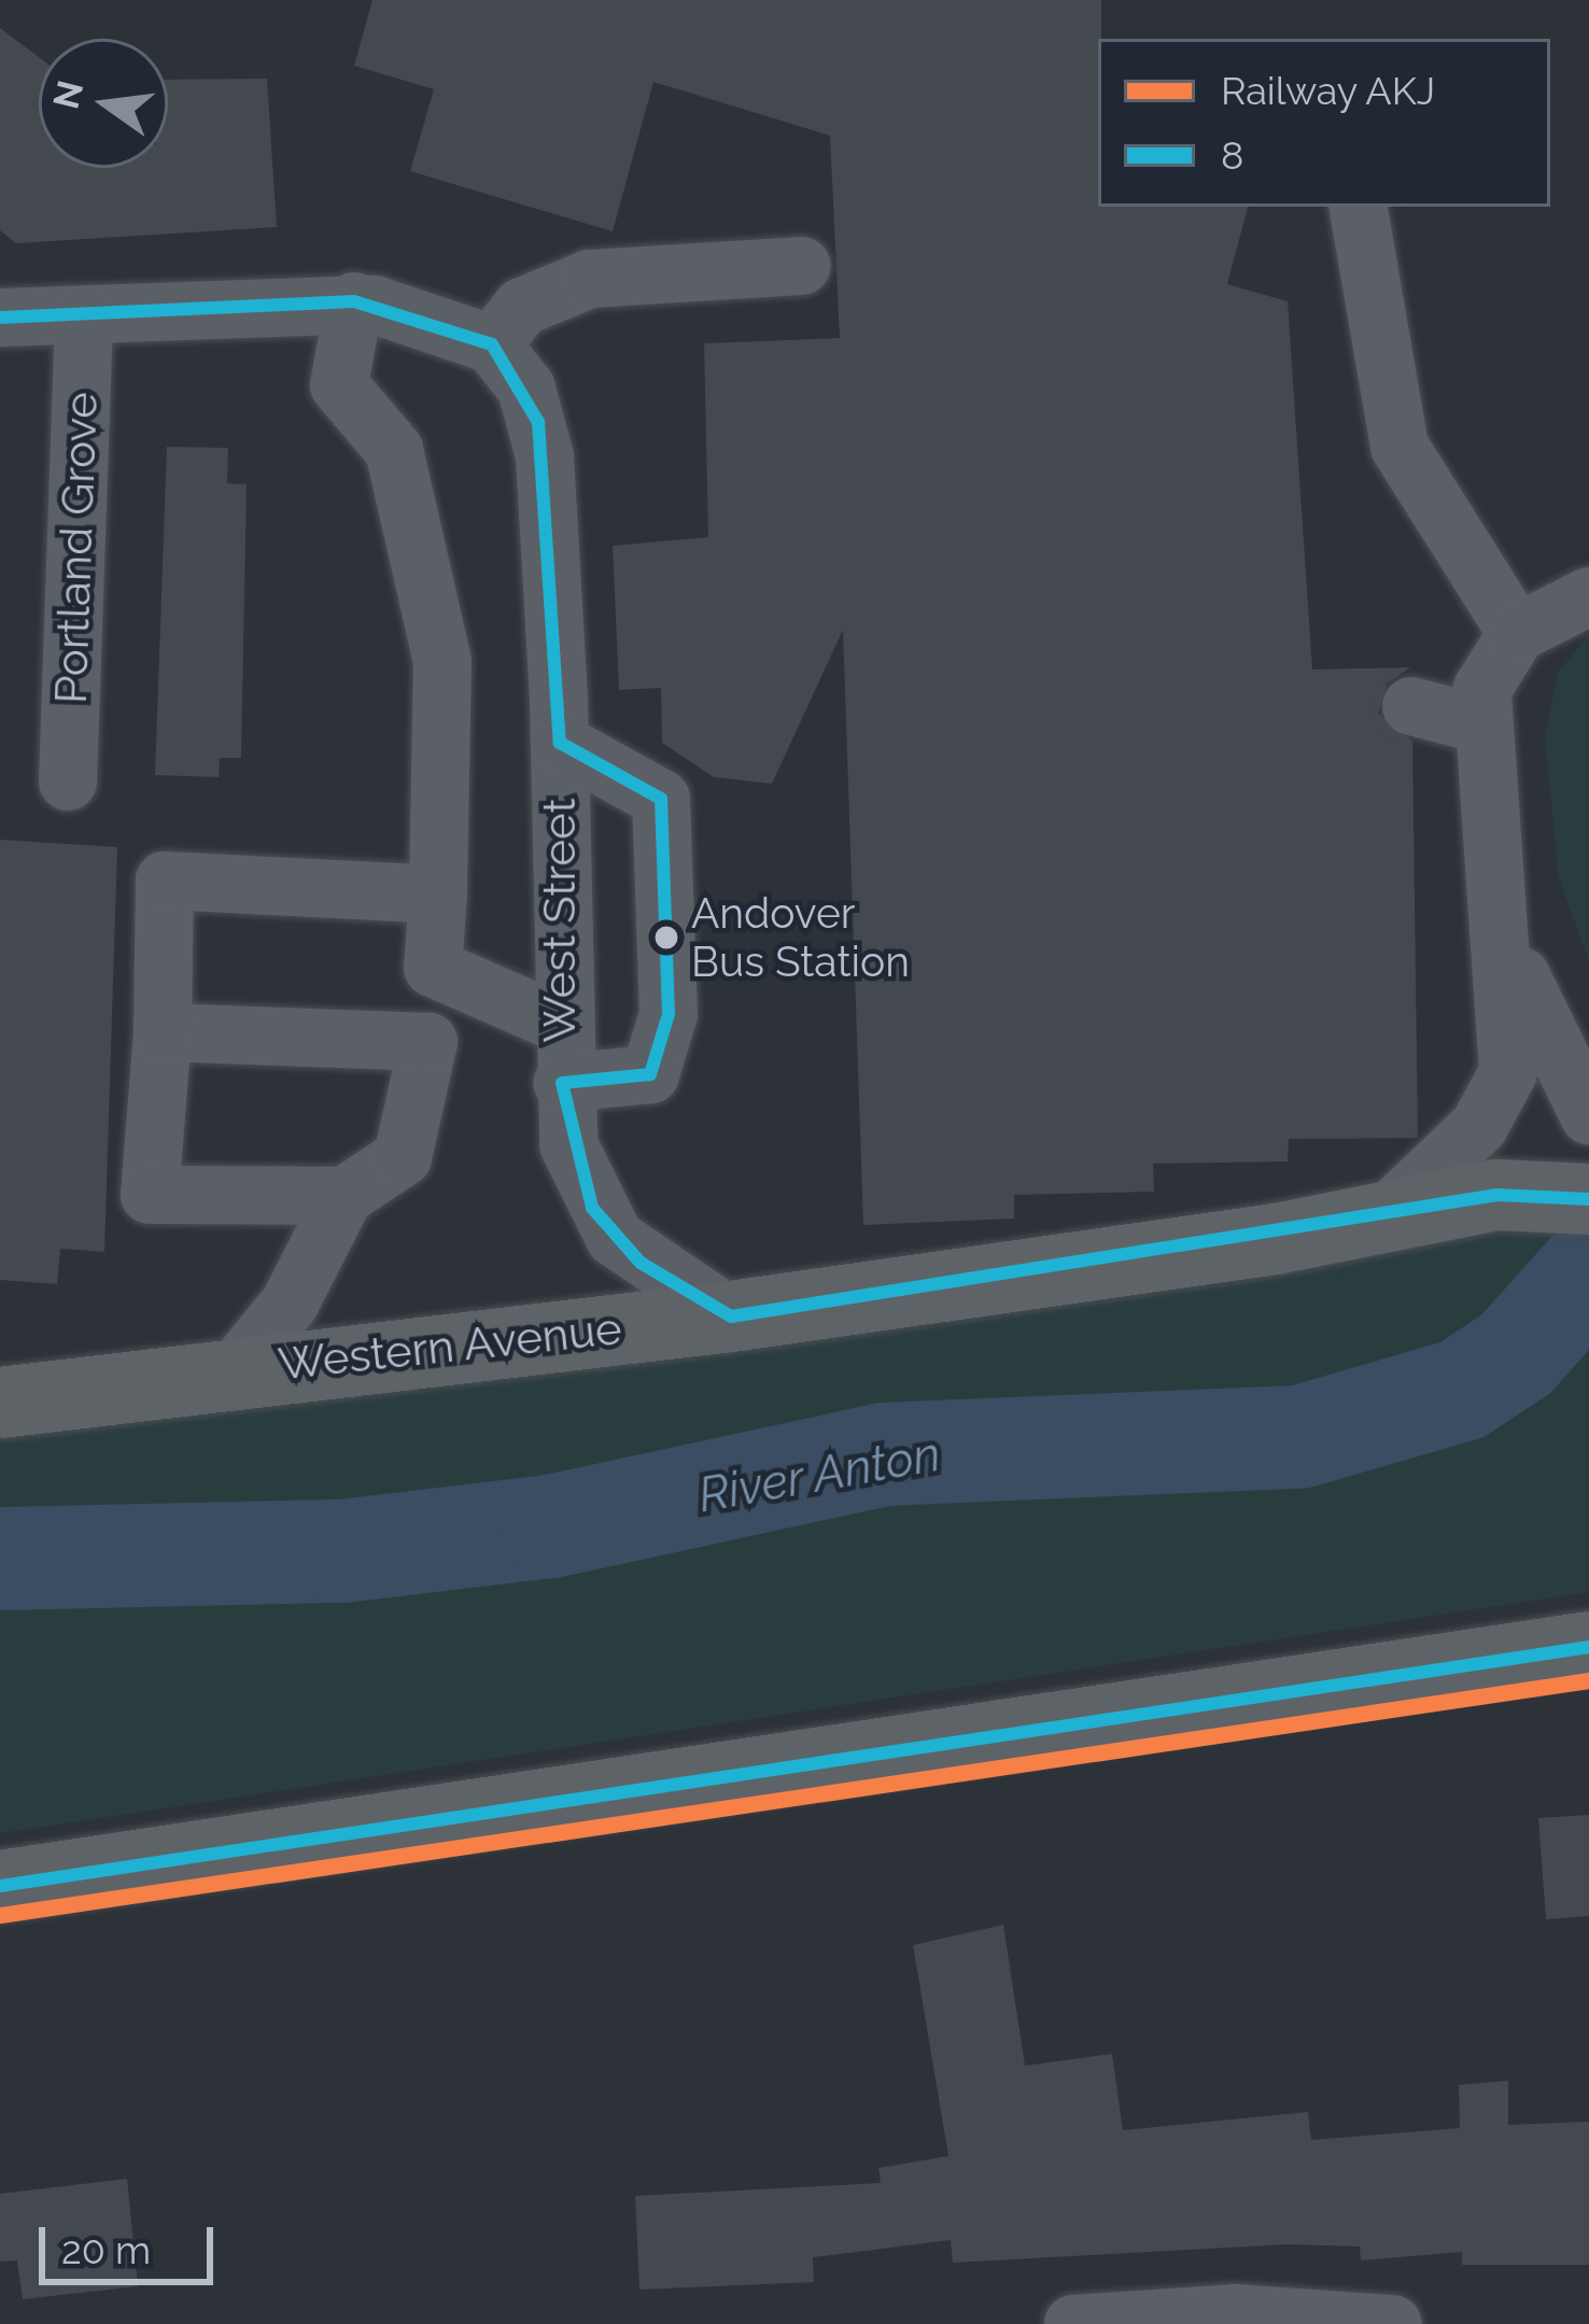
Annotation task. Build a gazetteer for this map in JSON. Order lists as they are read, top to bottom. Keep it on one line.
{"streets":{"main road":["Western Avenue"],"street":["Portland Grove","West Street"]},"crossings":[["West Street","Western Avenue"]],"water":["River Anton"],"places":["Andover Bus Station"],"lines":["transit line 8","rail line AKJ"],"legend":["Railway AKJ","8"],"scale_bar":"20 m","north":"left"}
